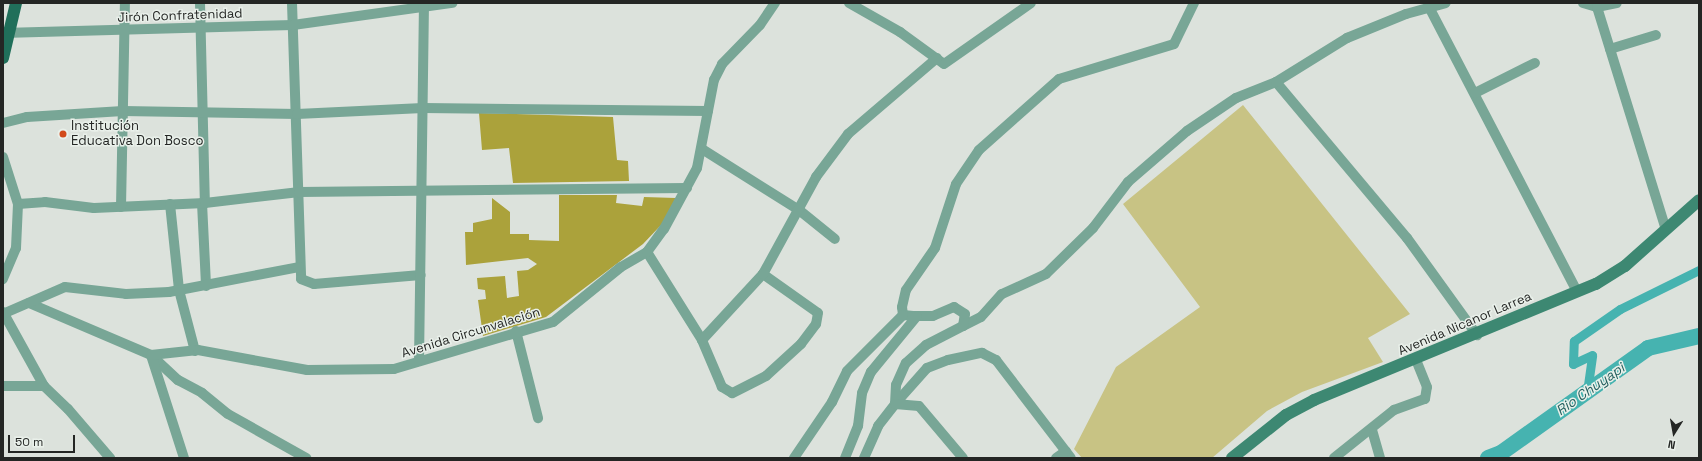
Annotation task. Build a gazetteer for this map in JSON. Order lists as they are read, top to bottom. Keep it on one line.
{"streets":{"main road":["Avenida Nicanor Larrea"],"street":["Jirón Confratenidad","Avenida Circunvalación"]},"water":["Rio Chuyapi"],"places":["Institución Educativa Don Bosco"],"scale_bar":"50 m","north":"bottom"}
